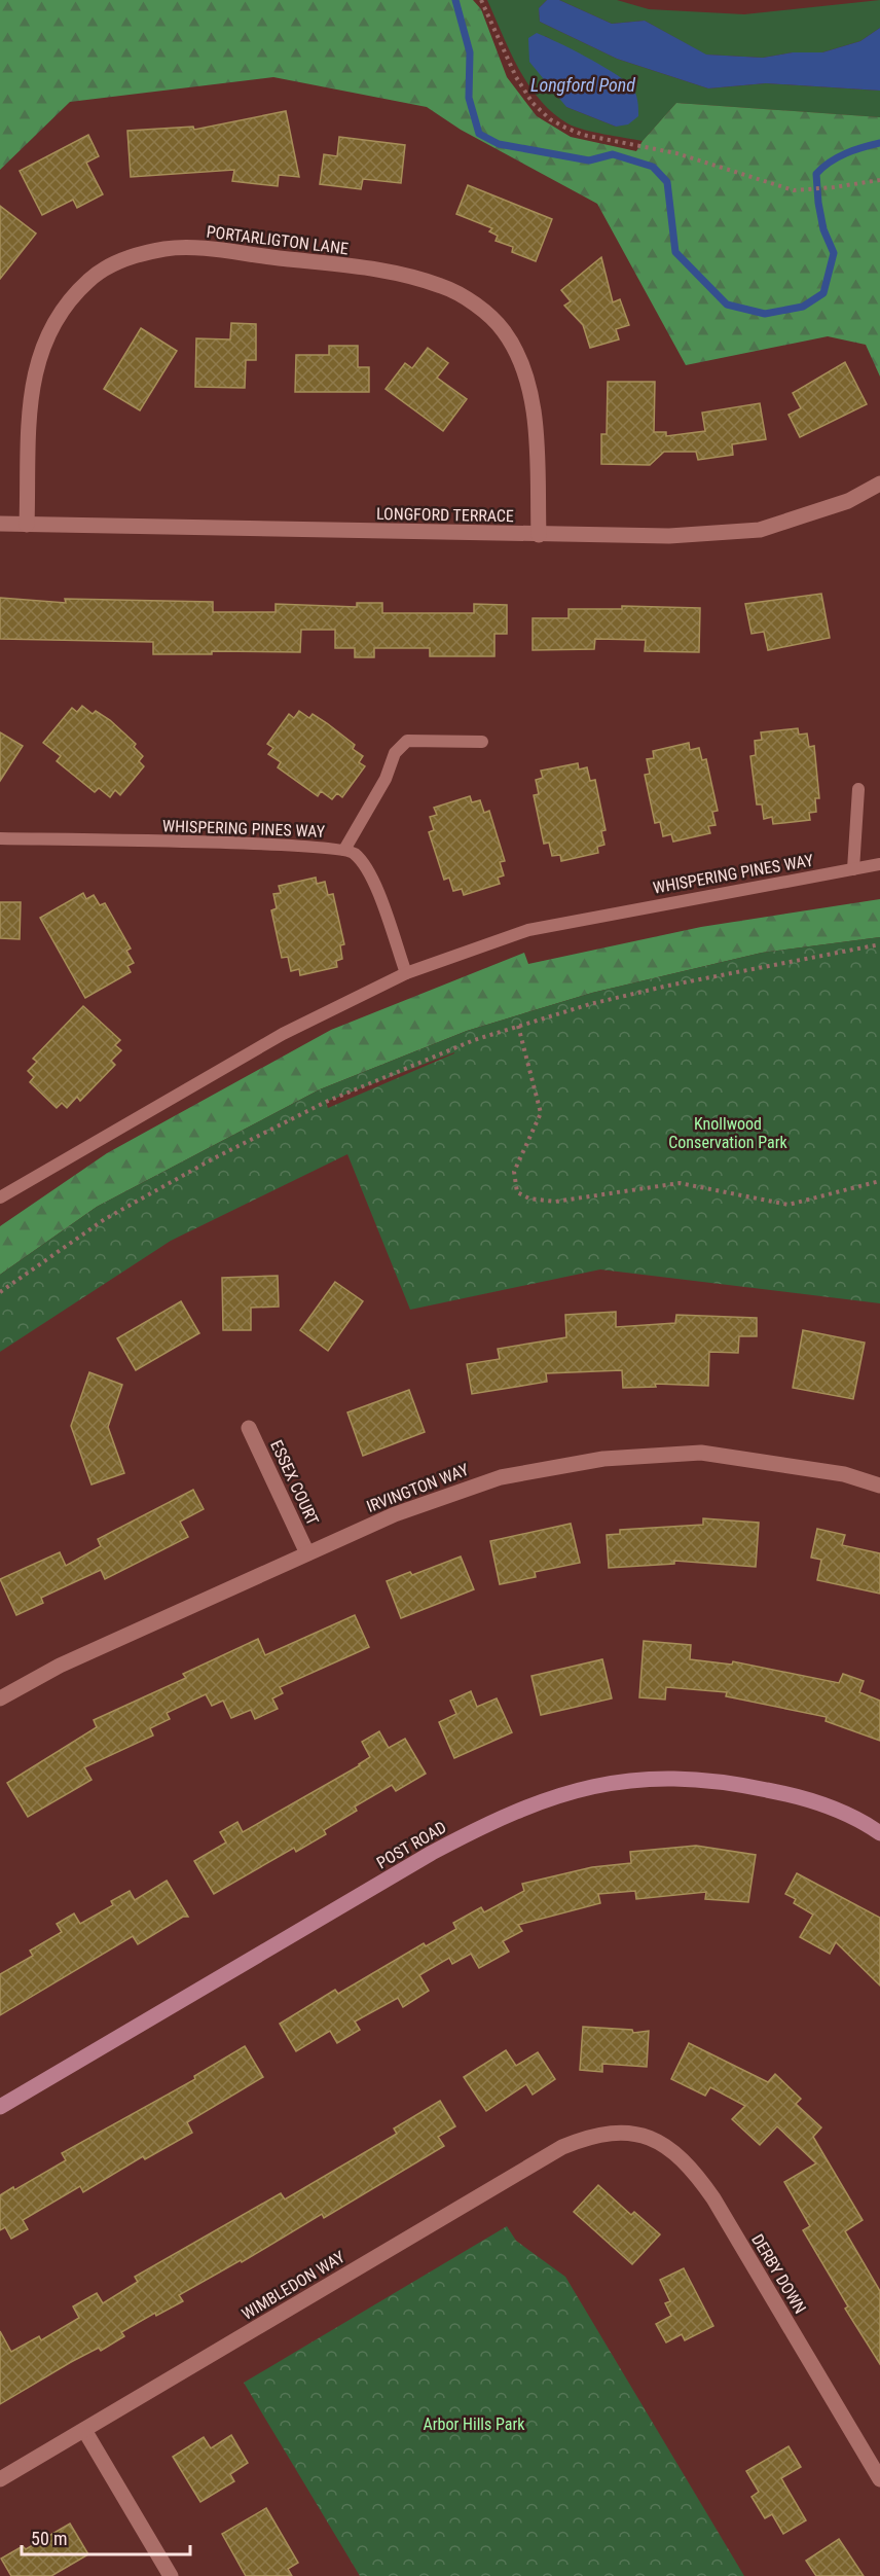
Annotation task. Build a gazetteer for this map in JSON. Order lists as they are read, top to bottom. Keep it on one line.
{"streets":{"street":["PORTARLIGTON LANE","LONGFORD TERRACE","ESSEX COURT","IRVINGTON WAY","POST ROAD","DERBY DOWN","WIMBLEDON WAY"],"lane":["WHISPERING PINES WAY"]},"crossings":[["PORTARLIGTON LANE","LONGFORD TERRACE"],["ESSEX COURT","IRVINGTON WAY"],["DERBY DOWN","WIMBLEDON WAY"]],"water":["Longford Pond"],"parks":["Knollwood Conservation Park","Arbor Hills Park"],"scale_bar":"50 m"}
